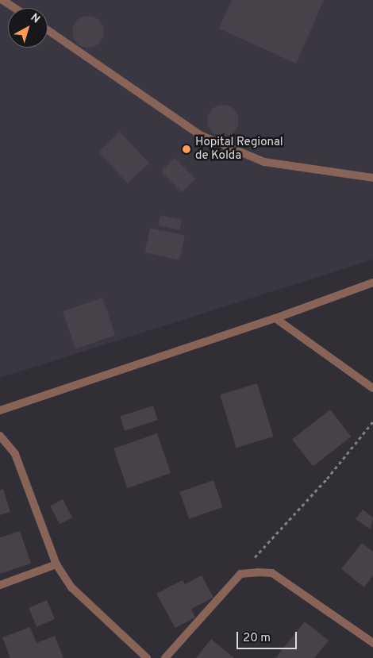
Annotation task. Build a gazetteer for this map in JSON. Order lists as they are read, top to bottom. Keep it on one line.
{"places":["Hopital Regional de Kolda"],"scale_bar":"20 m","north":"top right"}
